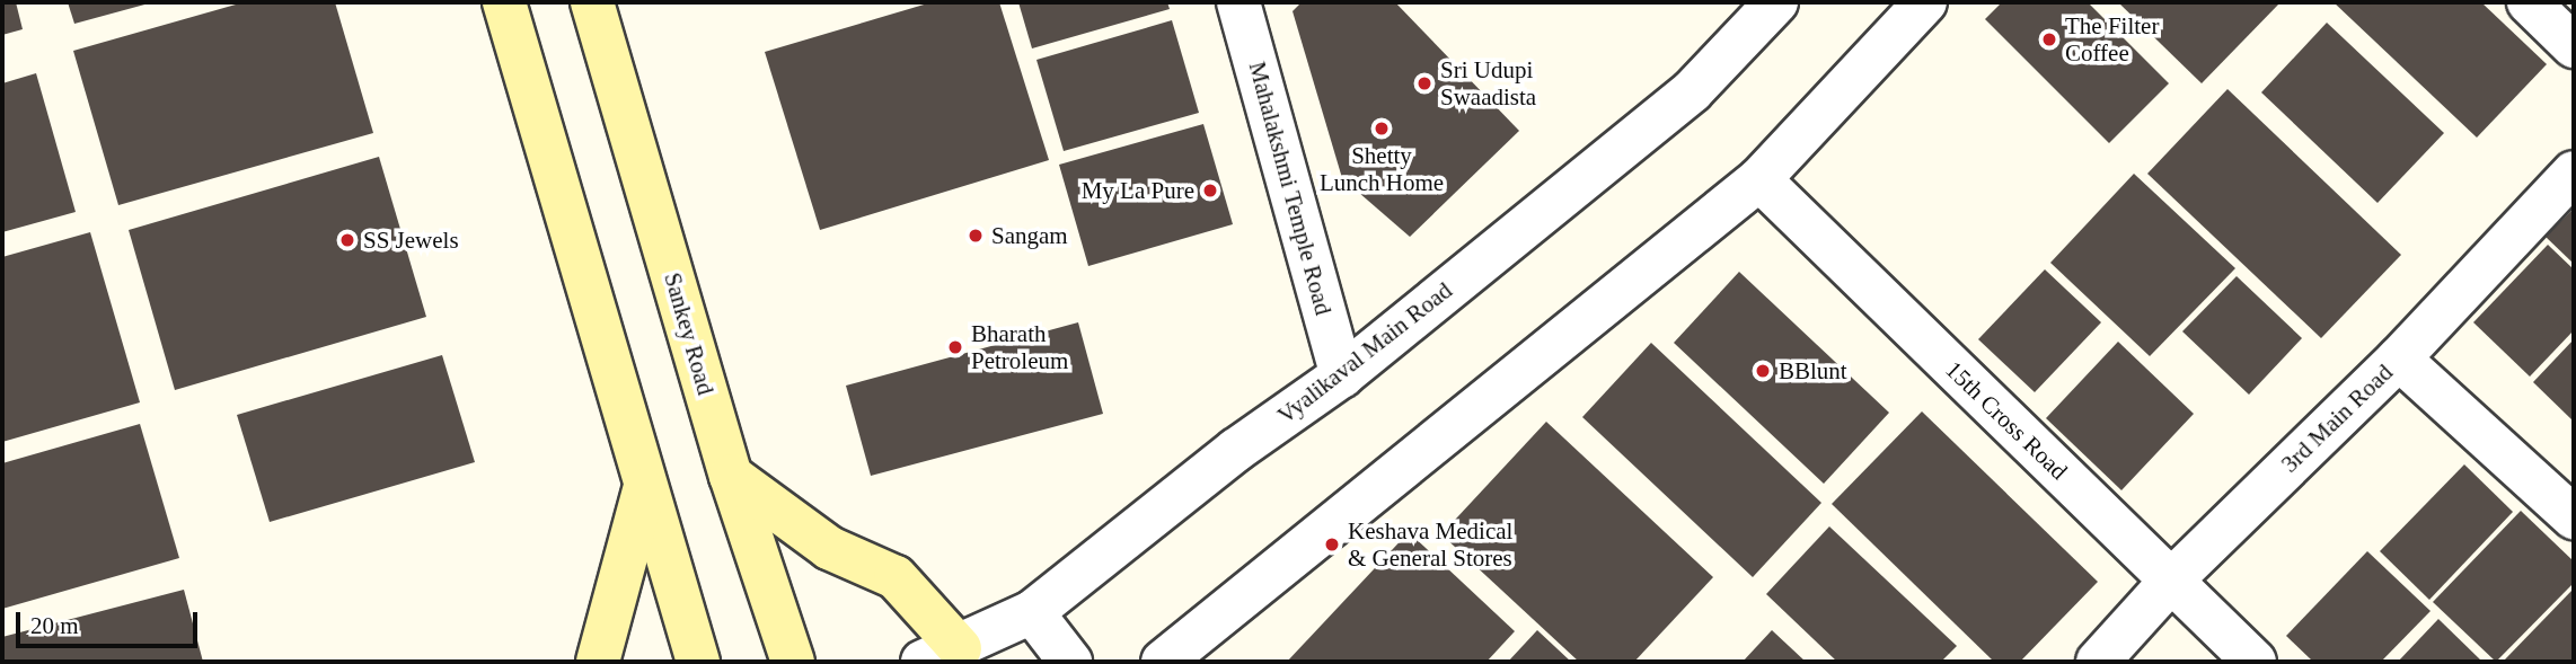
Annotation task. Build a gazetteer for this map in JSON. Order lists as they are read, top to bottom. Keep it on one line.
{"streets":{"main road":["Sankey Road"],"street":["Mahalakshmi Temple Road","Vyalikaval Main Road","3rd Main Road","15th Cross Road"]},"crossings":[["Mahalakshmi Temple Road","Vyalikaval Main Road"],["3rd Main Road","15th Cross Road"]],"places":["The Filter Coffee","Sri Udupi Swaadista","Shetty Lunch Home","My La Pure","Sangam","SS Jewels","Bharath Petroleum","BBlunt","Keshava Medical & General Stores"],"scale_bar":"20 m"}
